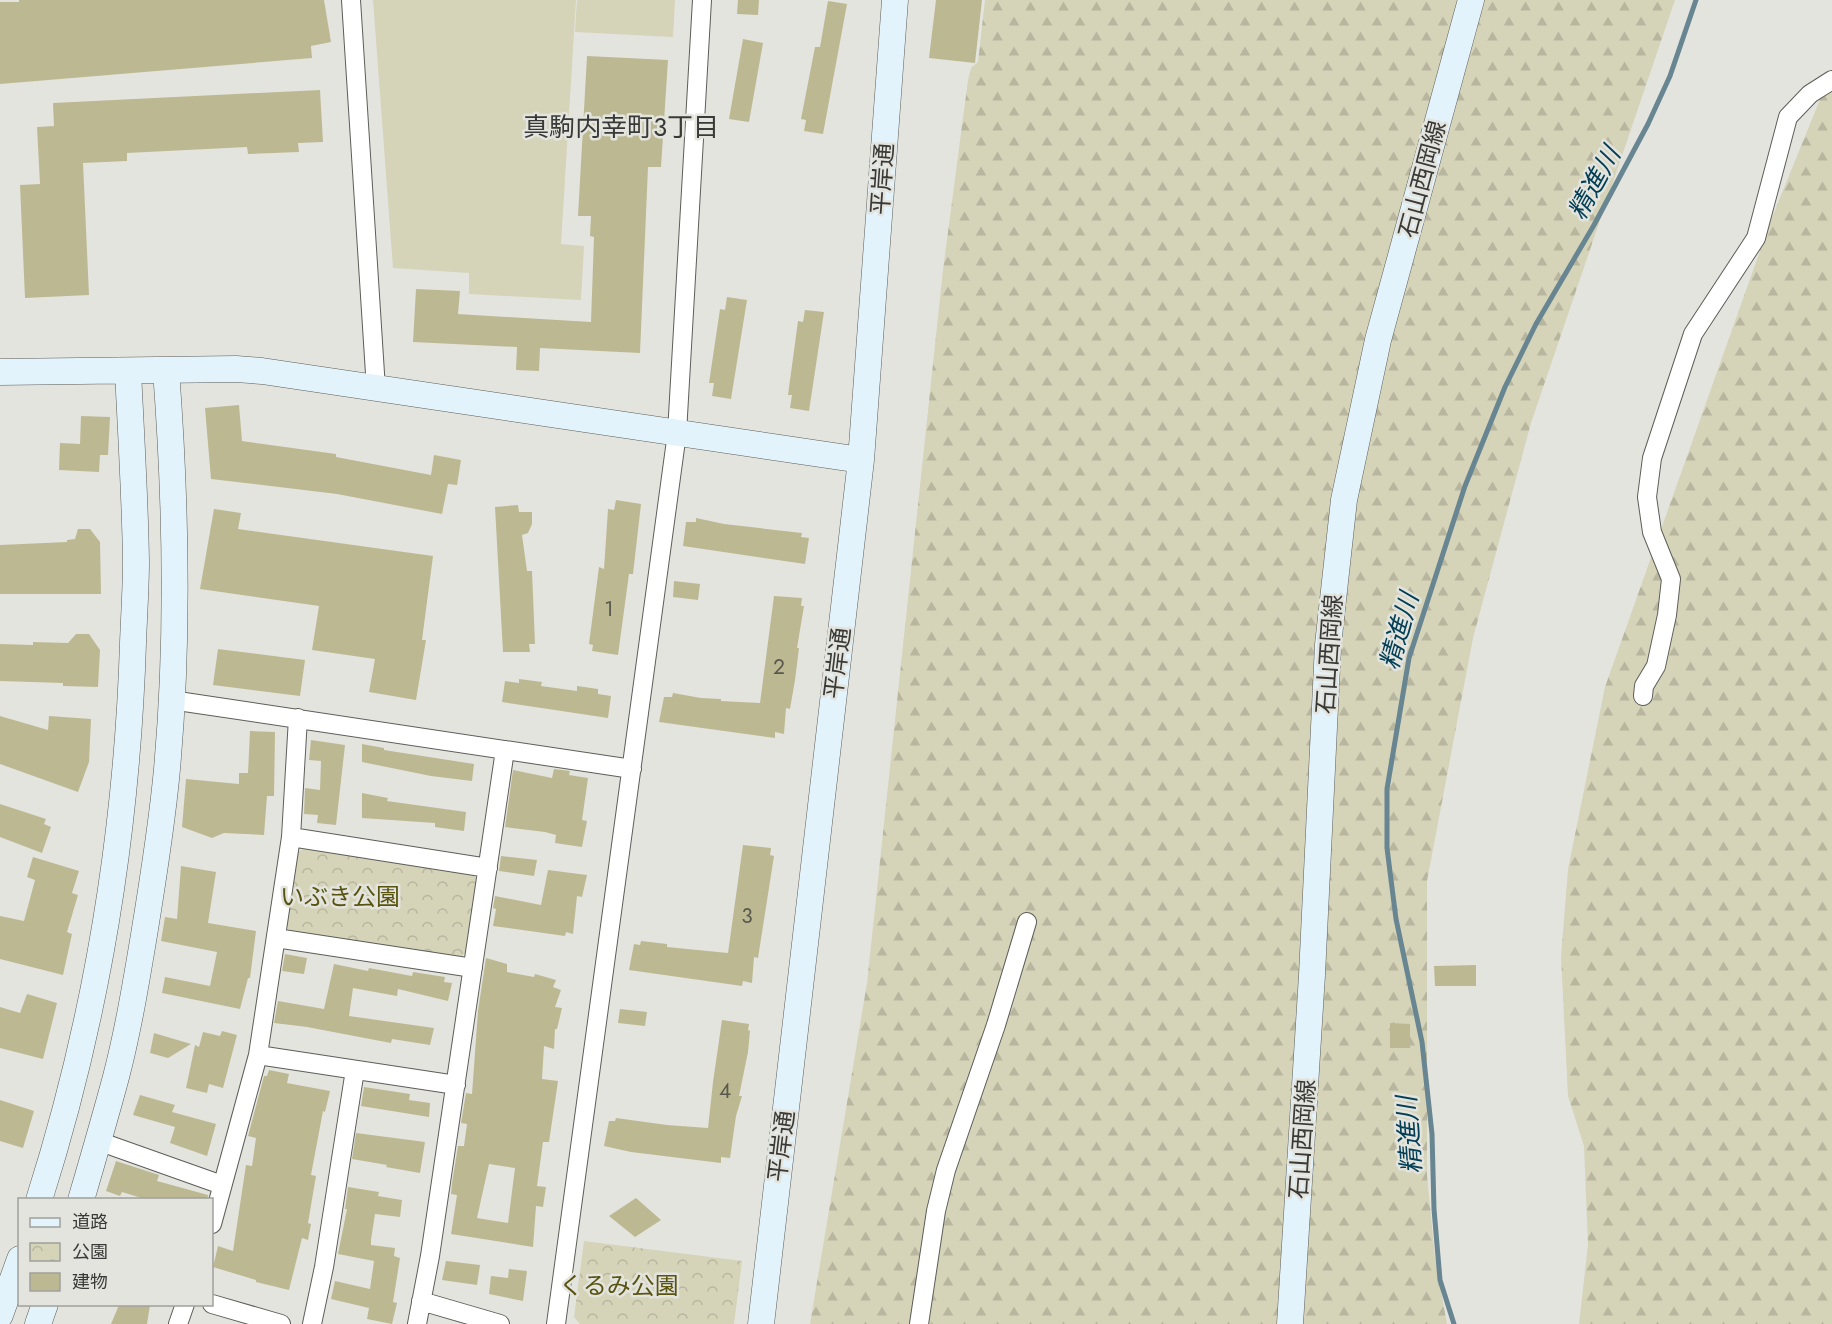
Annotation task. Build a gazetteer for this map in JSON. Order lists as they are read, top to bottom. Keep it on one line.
{"streets":{"street":["平岸通","石山西岡線"]},"districts":["真駒内幸町3丁目"],"water":["精進川"],"parks":["いぶき公園","くるみ公園"],"house_numbers":["1","2","3","4"],"legend":["道路","公園","建物"]}
